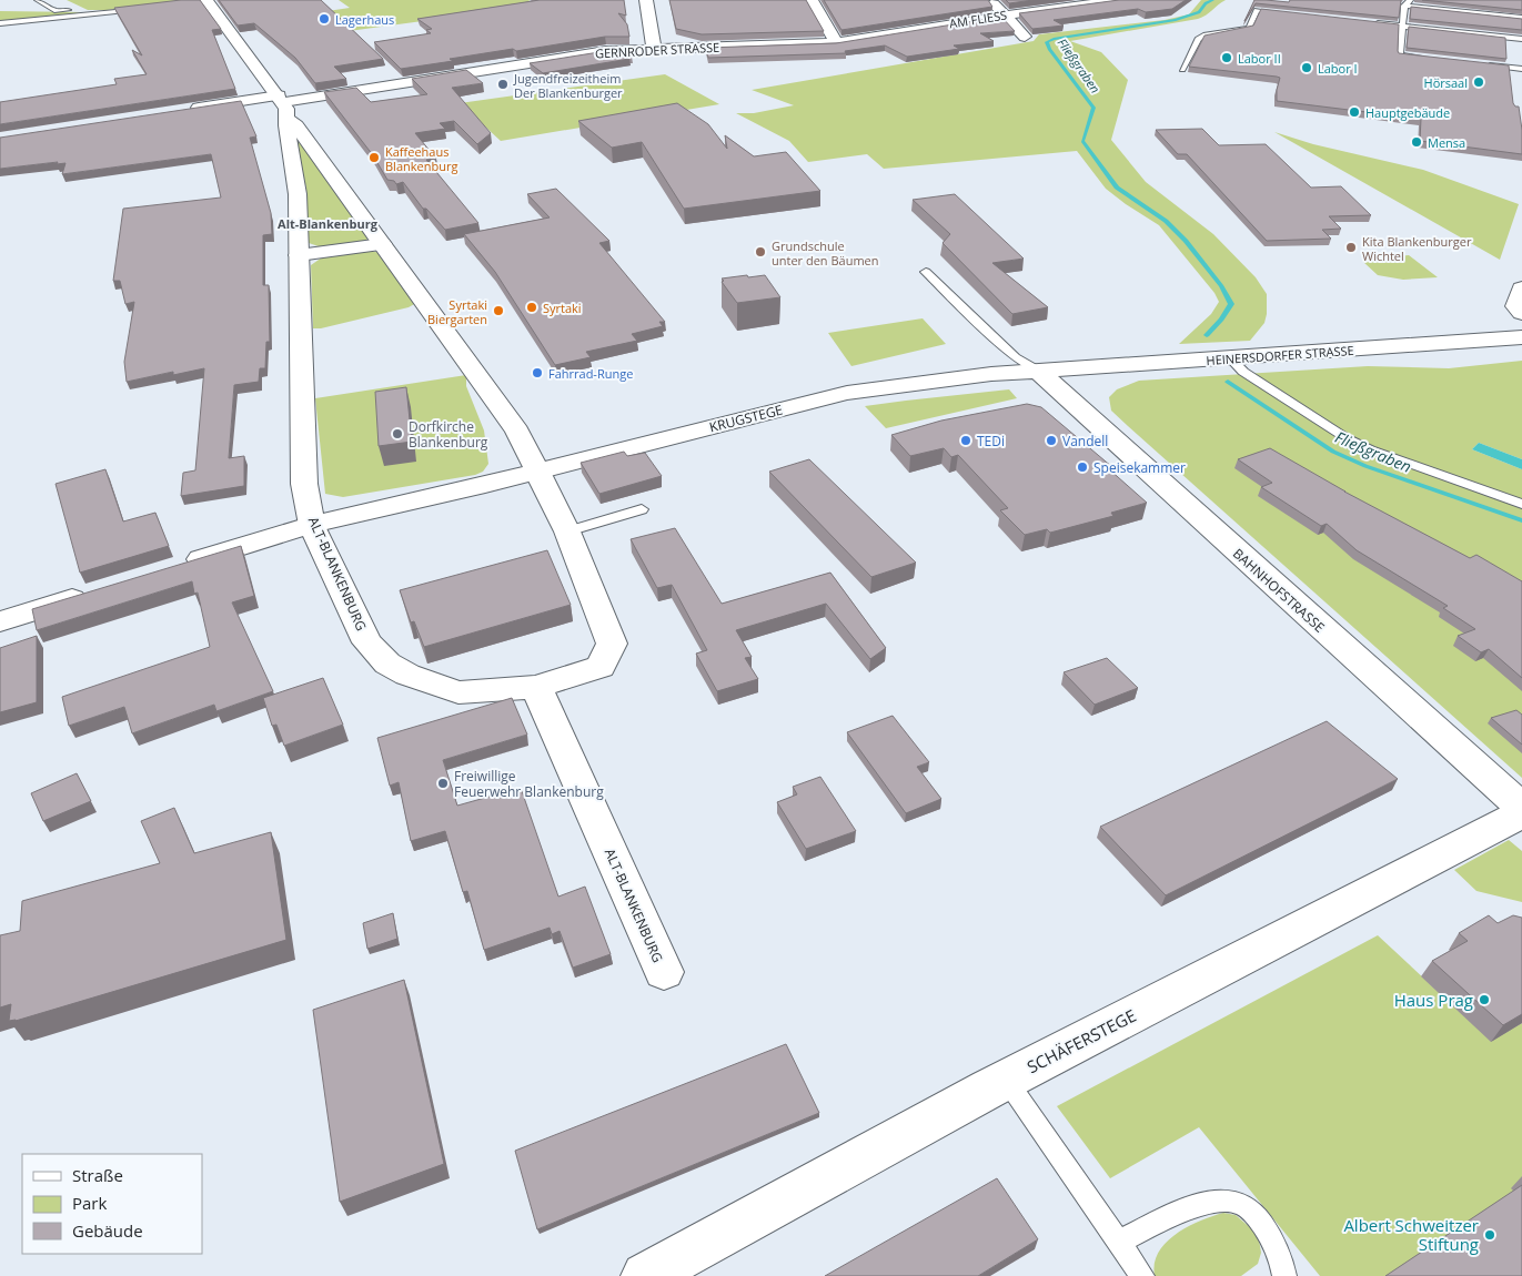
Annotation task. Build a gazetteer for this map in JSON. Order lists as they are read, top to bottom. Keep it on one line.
{"streets":{"main road":["AM FLIESS","GERNRODER STRASSE","HEINERSDORFER STRASSE","KRUGSTEGE","ALT-BLANKENBURG","BAHNHOFSTRASSE","SCHÄFERSTEGE"]},"crossings":[["AM FLIESS","GERNRODER STRASSE"],["GERNRODER STRASSE","ALT-BLANKENBURG"],["HEINERSDORFER STRASSE","KRUGSTEGE"],["HEINERSDORFER STRASSE","BAHNHOFSTRASSE"],["KRUGSTEGE","ALT-BLANKENBURG"],["KRUGSTEGE","BAHNHOFSTRASSE"]],"districts":["Alt-Blankenburg"],"water":["Fließgraben"],"places":["Lagerhaus","Labor II","Labor I","Hörsaal","Jugendfreizeitheim Der Blankenburger","Hauptgebäude","Mensa","Kaffeehaus Blankenburg","Kita Blankenburger Wichtel","Grundschule unter den Bäumen","Syrtaki","Syrtaki Biergarten","Fahrrad-Runge","Dorfkirche Blankenburg","TEDi","Vandell","Speisekammer","Freiwillige Feuerwehr Blankenburg","Haus Prag","Albert Schweitzer Stiftung"],"legend":["Straße","Park","Gebäude"]}
